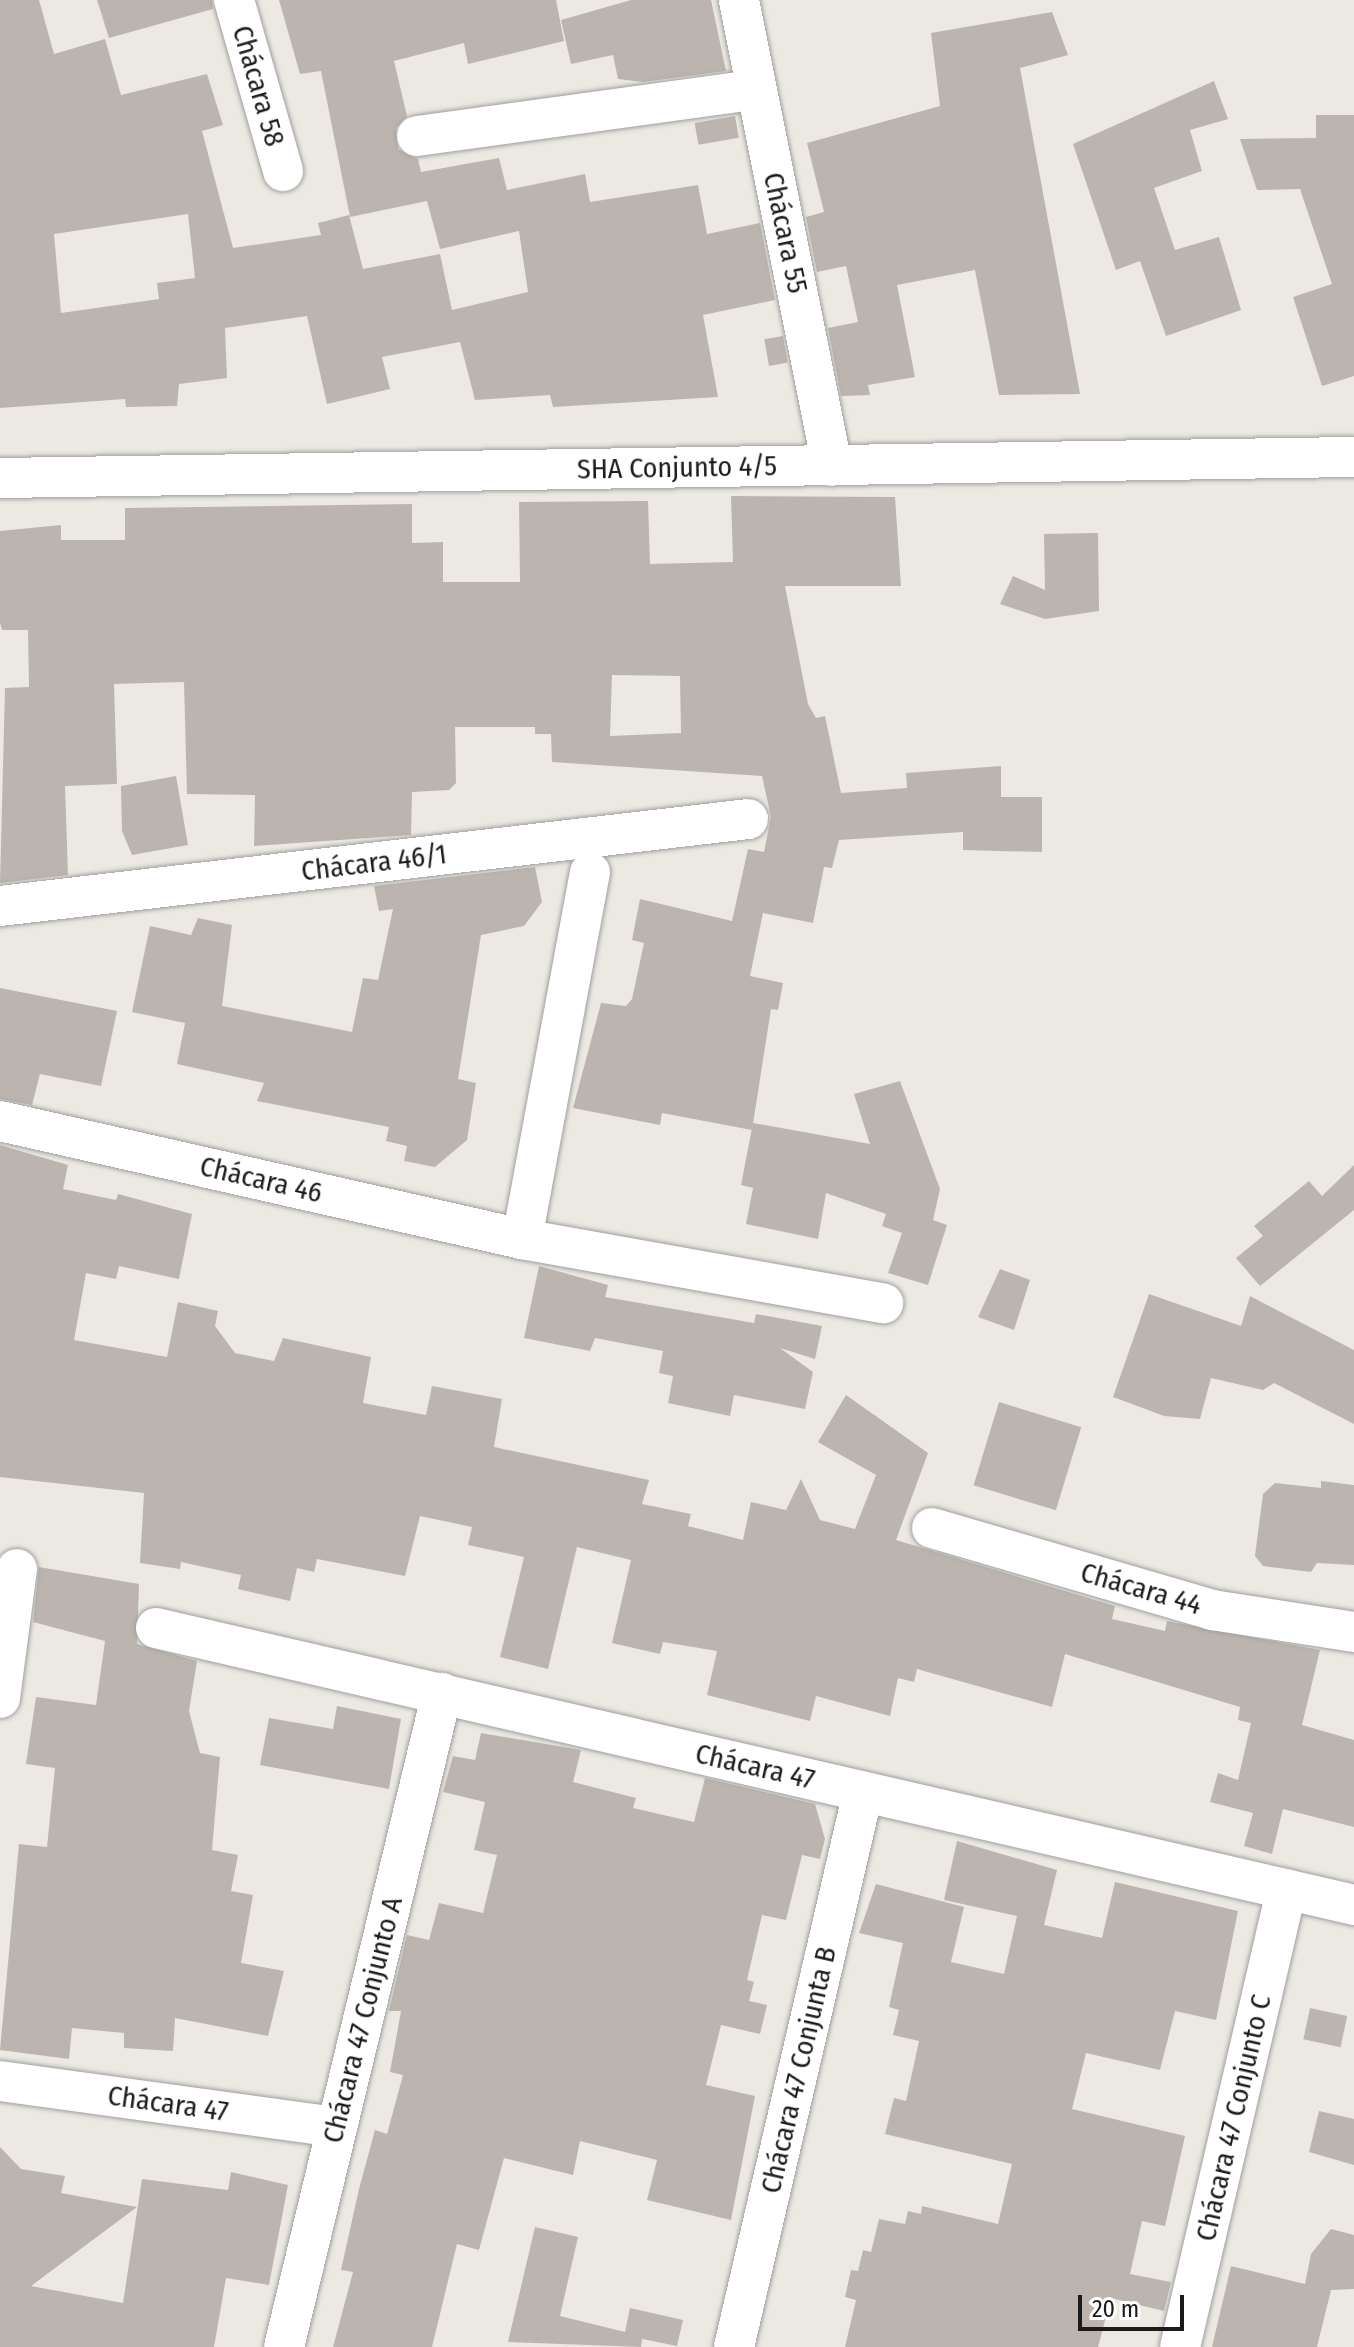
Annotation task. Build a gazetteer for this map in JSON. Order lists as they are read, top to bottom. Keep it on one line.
{"streets":{"street":["Chácara 58","Chácara 55","SHA Conjunto 4/5","Chácara 46/1","Chácara 46","Chácara 44","Chácara 47","Chácara 47 Conjunto A","Chácara 47 Conjunta B","Chácara 47 Conjunto C"]},"crossings":[["Chácara 55","SHA Conjunto 4/5"],["Chácara 47","Chácara 47 Conjunto A"],["Chácara 47","Chácara 47 Conjunta B"],["Chácara 47","Chácara 47 Conjunto C"]],"scale_bar":"20 m"}
